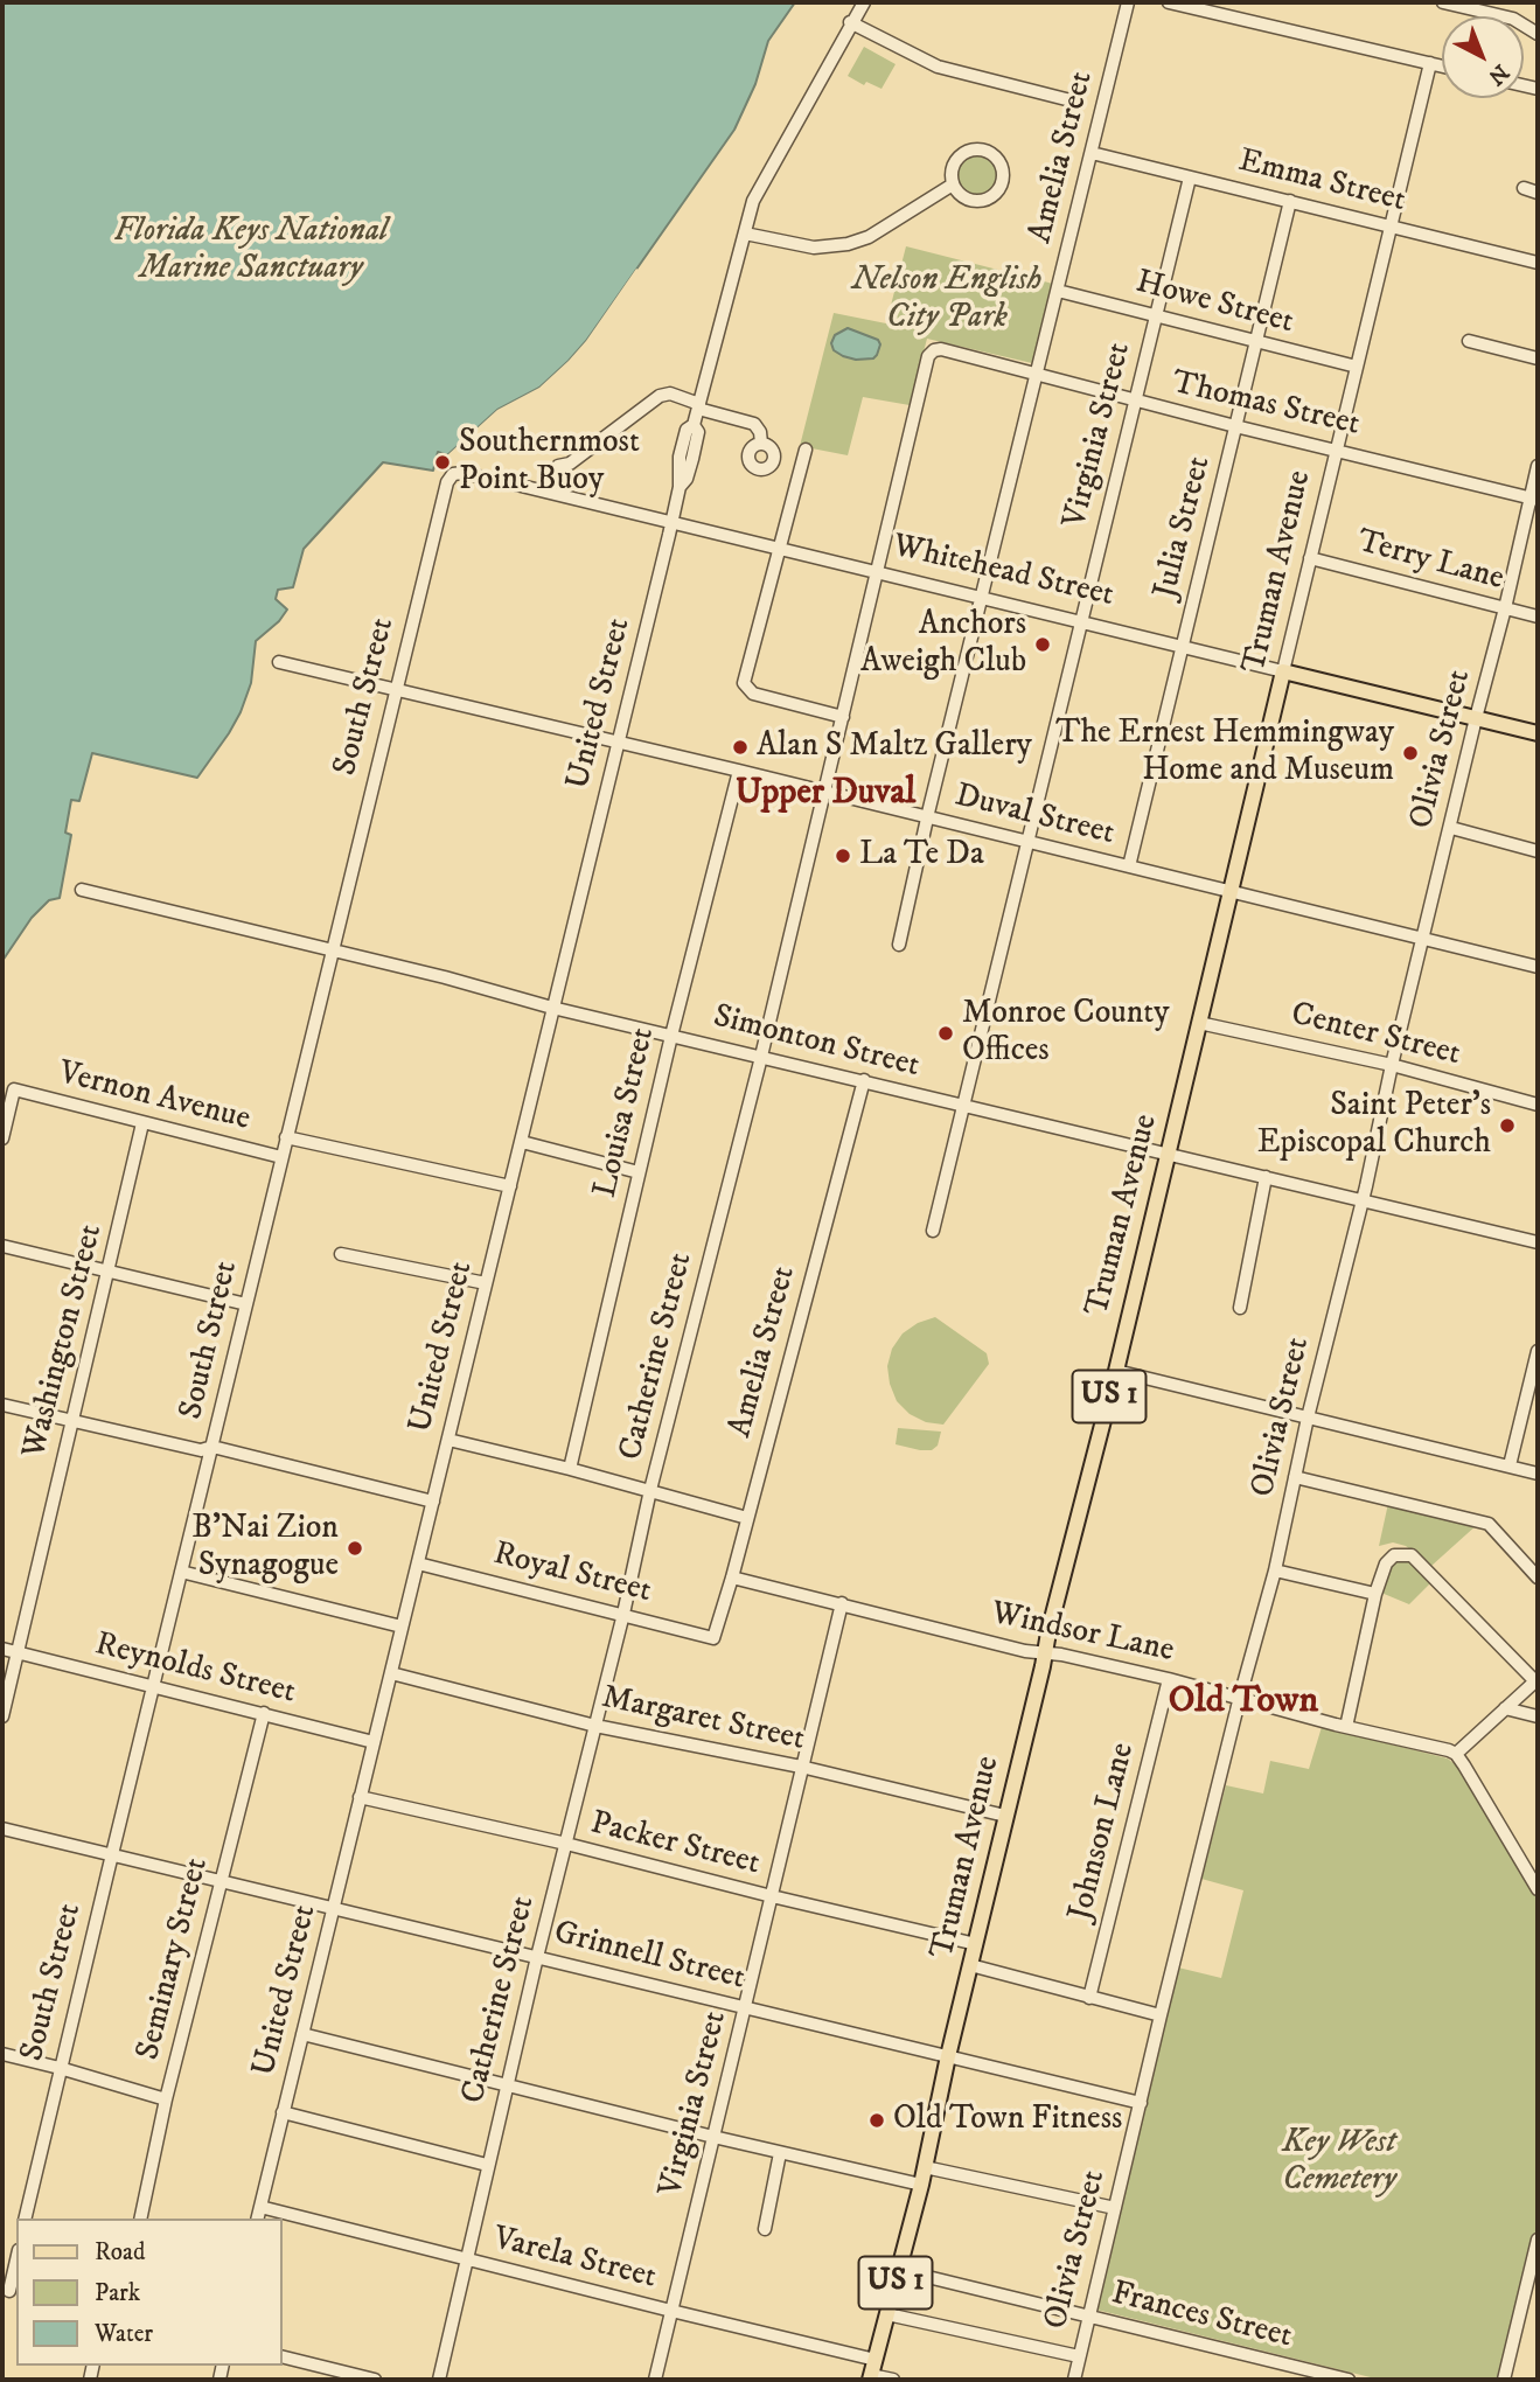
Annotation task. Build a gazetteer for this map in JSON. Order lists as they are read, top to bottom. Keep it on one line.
{"streets":{"main road":["Whitehead Street","Truman Avenue","US 1"],"street":["Amelia Street","Emma Street","Howe Street","Thomas Street","Virginia Street","Julia Street","Terry Lane","South Street","United Street","Olivia Street","Duval Street","Center Street","Simonton Street","Vernon Avenue","Louisa Street","Washington Street","Catherine Street","Royal Street","Windsor Lane","Reynolds Street","Margaret Street","Johnson Lane","Packer Street","Grinnell Street","Seminary Street","Varela Street","Frances Street"]},"crossings":[["Amelia Street","Emma Street"],["Amelia Street","Howe Street"],["Amelia Street","Thomas Street"],["Amelia Street","Whitehead Street"],["Amelia Street","Duval Street"],["Amelia Street","Simonton Street"],["Amelia Street","Royal Street"],["Amelia Street","Windsor Lane"],["Emma Street","Virginia Street"],["Emma Street","Julia Street"],["Emma Street","Truman Avenue"],["Howe Street","Virginia Street"],["Howe Street","Julia Street"],["Howe Street","Truman Avenue"],["Thomas Street","Virginia Street"],["Thomas Street","Julia Street"],["Thomas Street","Truman Avenue"],["Thomas Street","Olivia Street"],["Thomas Street","Catherine Street"],["Virginia Street","Whitehead Street"],["Virginia Street","Duval Street"],["Virginia Street","Simonton Street"],["Virginia Street","Windsor Lane"],["Virginia Street","Margaret Street"],["Virginia Street","Packer Street"],["Virginia Street","Grinnell Street"],["Virginia Street","Varela Street"],["Julia Street","Whitehead Street"],["Julia Street","Duval Street"],["Terry Lane","Truman Avenue"],["Terry Lane","Olivia Street"],["Whitehead Street","Truman Avenue"],["Whitehead Street","South Street"],["Whitehead Street","United Street"],["Whitehead Street","Olivia Street"],["Whitehead Street","Catherine Street"],["Truman Avenue","Duval Street"],["Truman Avenue","Center Street"],["Truman Avenue","Simonton Street"],["Truman Avenue","Windsor Lane"],["Truman Avenue","Margaret Street"],["Truman Avenue","Packer Street"],["Truman Avenue","Grinnell Street"],["Truman Avenue","Varela Street"],["Truman Avenue","Frances Street"],["South Street","Duval Street"],["South Street","Simonton Street"],["South Street","Vernon Avenue"],["South Street","Reynolds Street"],["South Street","Grinnell Street"],["United Street","Duval Street"],["United Street","Simonton Street"],["United Street","Royal Street"],["United Street","Reynolds Street"],["United Street","Margaret Street"],["United Street","Packer Street"],["United Street","Grinnell Street"],["United Street","Varela Street"],["Olivia Street","Duval Street"],["Olivia Street","Center Street"],["Olivia Street","Simonton Street"],["Olivia Street","Windsor Lane"],["Olivia Street","Grinnell Street"],["Olivia Street","Frances Street"],["Duval Street","Louisa Street"],["Duval Street","Catherine Street"],["Simonton Street","Louisa Street"],["Simonton Street","Catherine Street"],["Vernon Avenue","Washington Street"],["Washington Street","Reynolds Street"],["Catherine Street","Royal Street"],["Catherine Street","Margaret Street"],["Catherine Street","Packer Street"],["Catherine Street","Grinnell Street"],["Catherine Street","Varela Street"],["Windsor Lane","Johnson Lane"],["Reynolds Street","Seminary Street"],["Grinnell Street","Seminary Street"]],"districts":["Upper Duval","Old Town"],"parks":["Florida Keys National Marine Sanctuary","Nelson English City Park","Key West Cemetery"],"places":["Southernmost Point Buoy","Anchors Aweigh Club","Alan S Maltz Gallery","The Ernest Hemmingway Home and Museum","La Te Da","Monroe County Offices","Saint Peter's Episcopal Church","B'Nai Zion Synagogue","Old Town Fitness"],"legend":["Road","Park","Water"],"north":"bottom right"}
